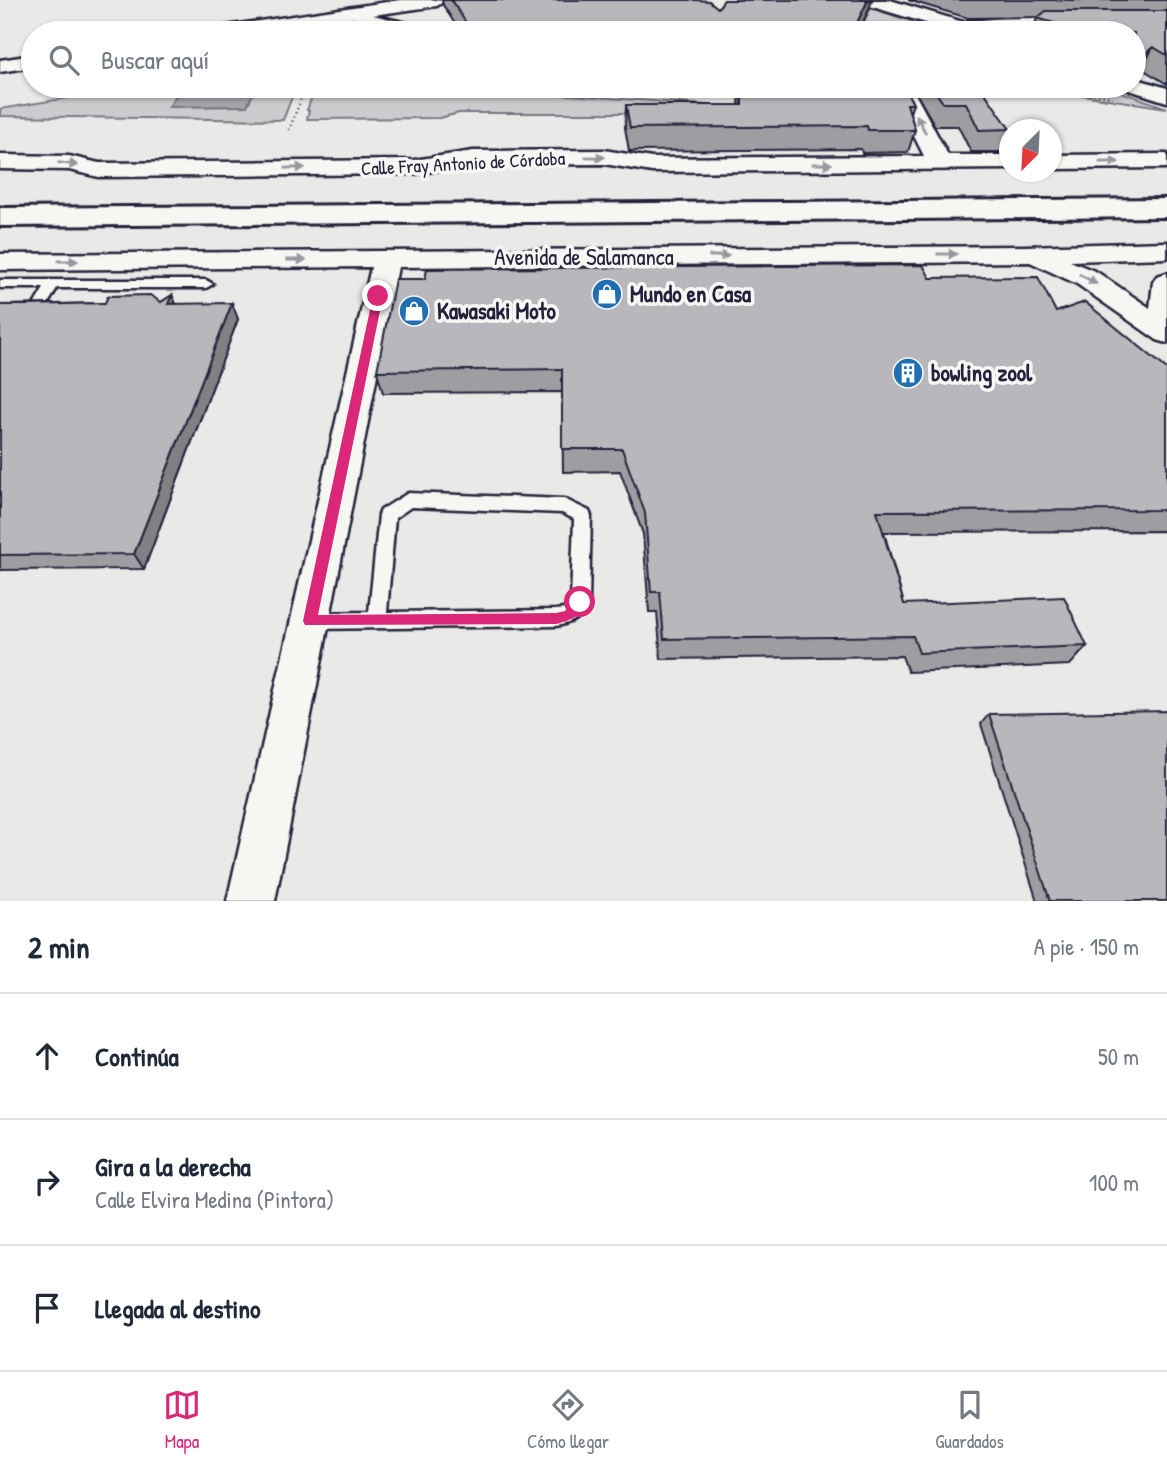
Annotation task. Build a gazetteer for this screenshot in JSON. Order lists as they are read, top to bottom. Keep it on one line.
{"streets":{"highway":["Avenida de Salamanca"],"street":["Calle Fray Antonio de Córdoba"]},"one_way":["Calle Fray Antonio de Córdoba"],"places":{"shop":["Mundo en Casa","Kawasaki Moto"],"building":["bowling zool"]},"north":"bottom left","page":{"search":"Buscar aquí","heading":["2 min","A pie · 150 m"],"list":[["Continúa","50 m"],["Gira a la derecha","Calle Elvira Medina (Pintora)","100 m"],"Llegada al destino"],"nav":["Mapa","Cómo llegar","Guardados"]}}
